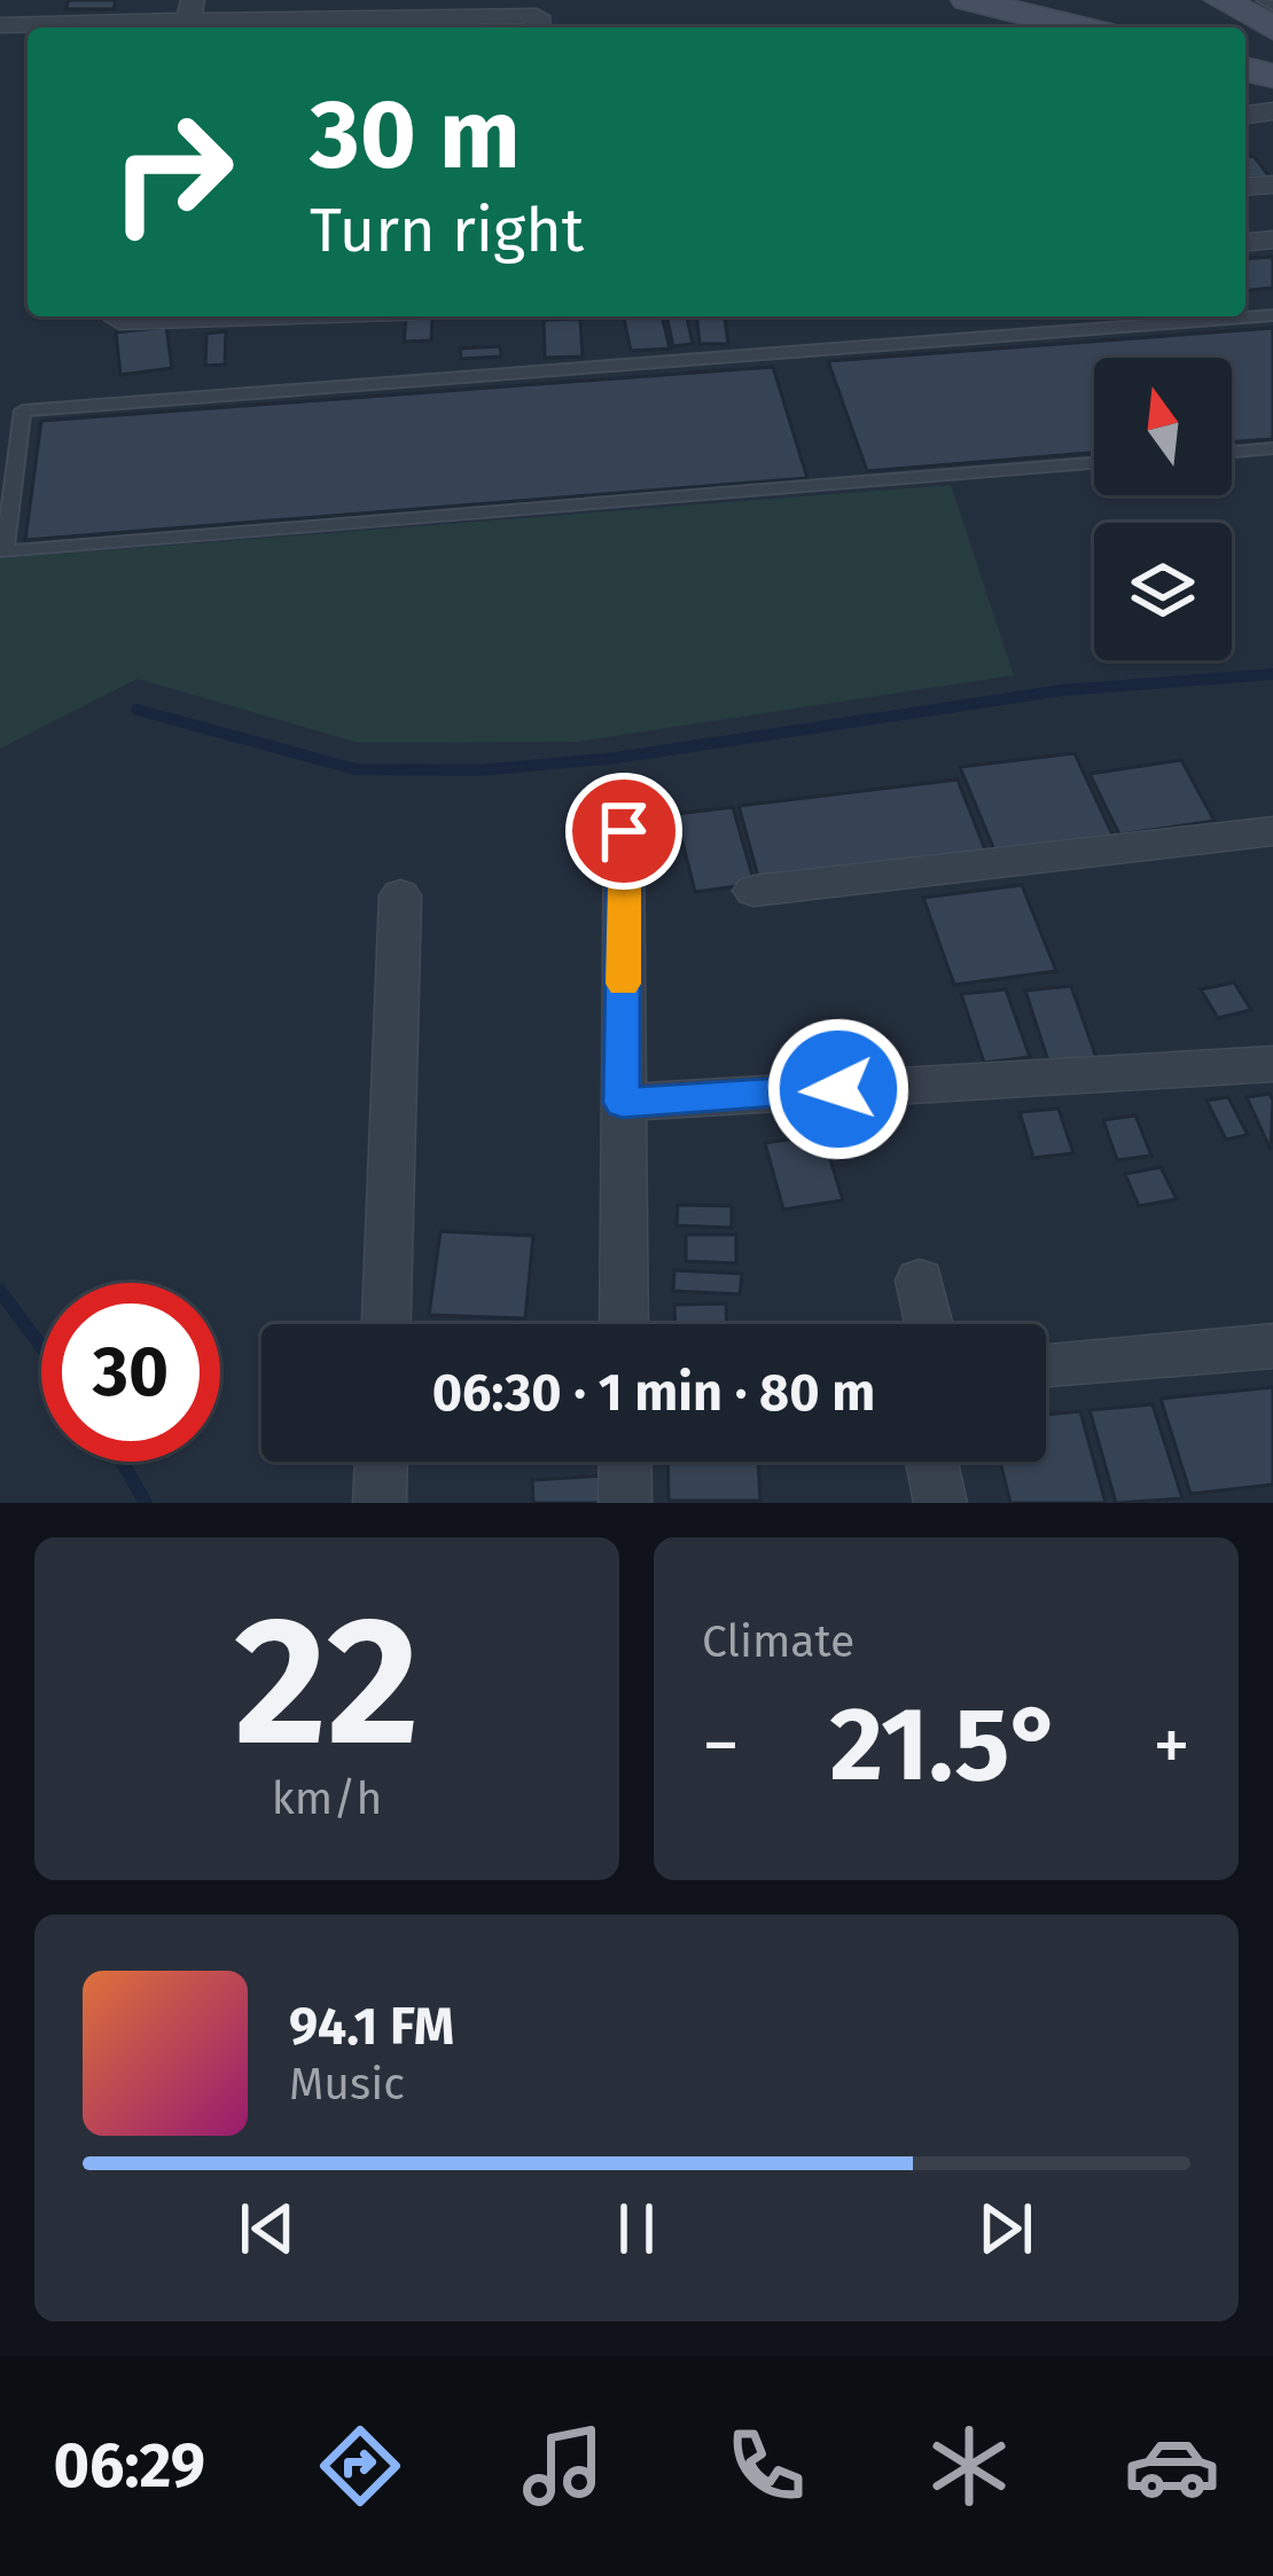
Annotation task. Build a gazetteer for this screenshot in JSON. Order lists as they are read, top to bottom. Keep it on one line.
{"north":"top","page":{"turn":["30 m","Turn right"],"limit":"30","trip":"06:30 · 1 min · 80 m","tile":[["22","km/h"],"Climate"],"heat":["−","21.5°","+"],"song":["94.1 FM","Music"],"tabs":"06:29"}}
